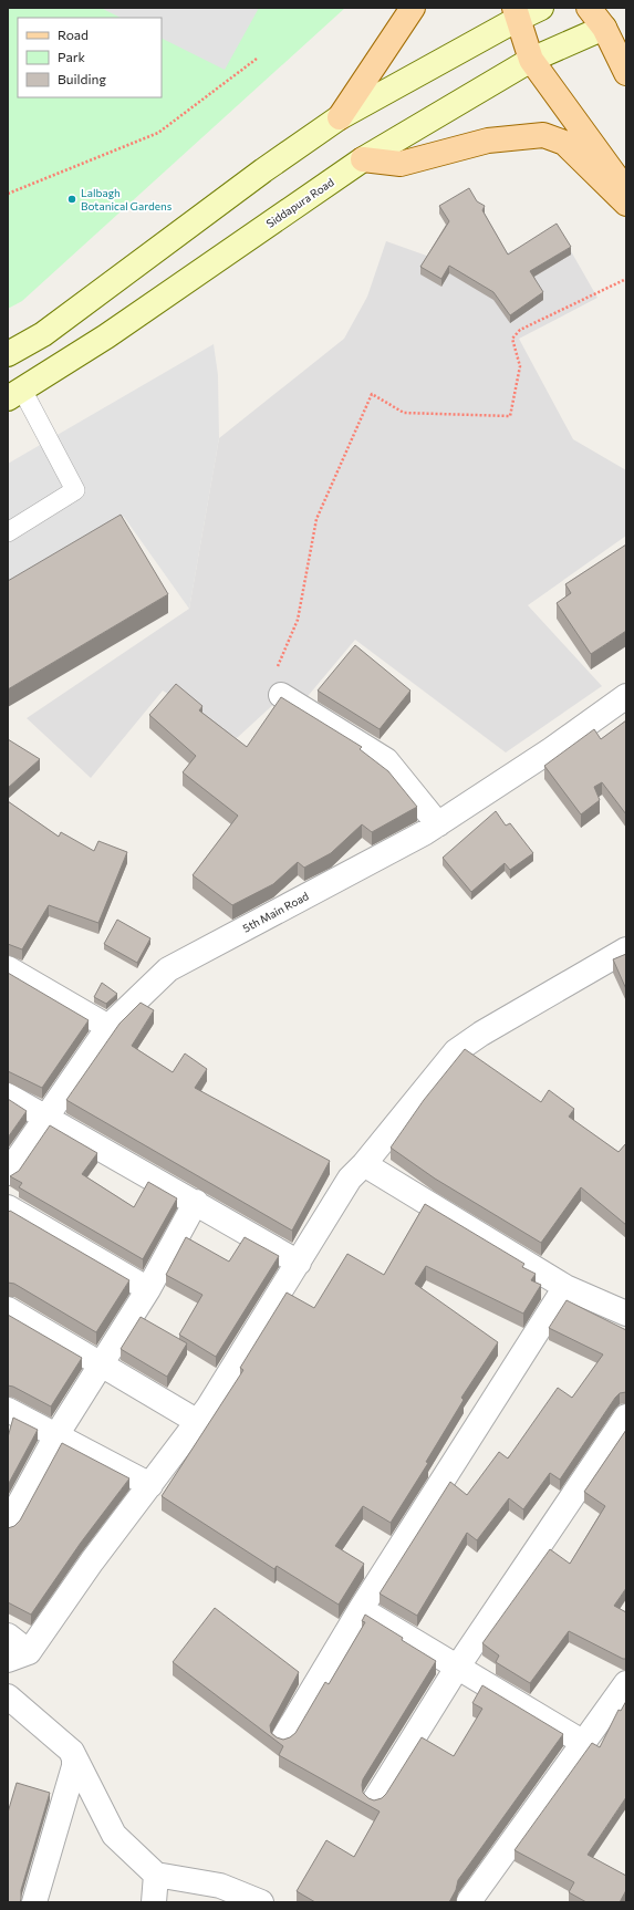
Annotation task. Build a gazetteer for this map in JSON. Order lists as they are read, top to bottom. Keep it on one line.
{"streets":{"main road":["Siddapura Road"],"street":["5th Main Road"]},"places":["Lalbagh Botanical Gardens"],"legend":["Road","Park","Building"]}
